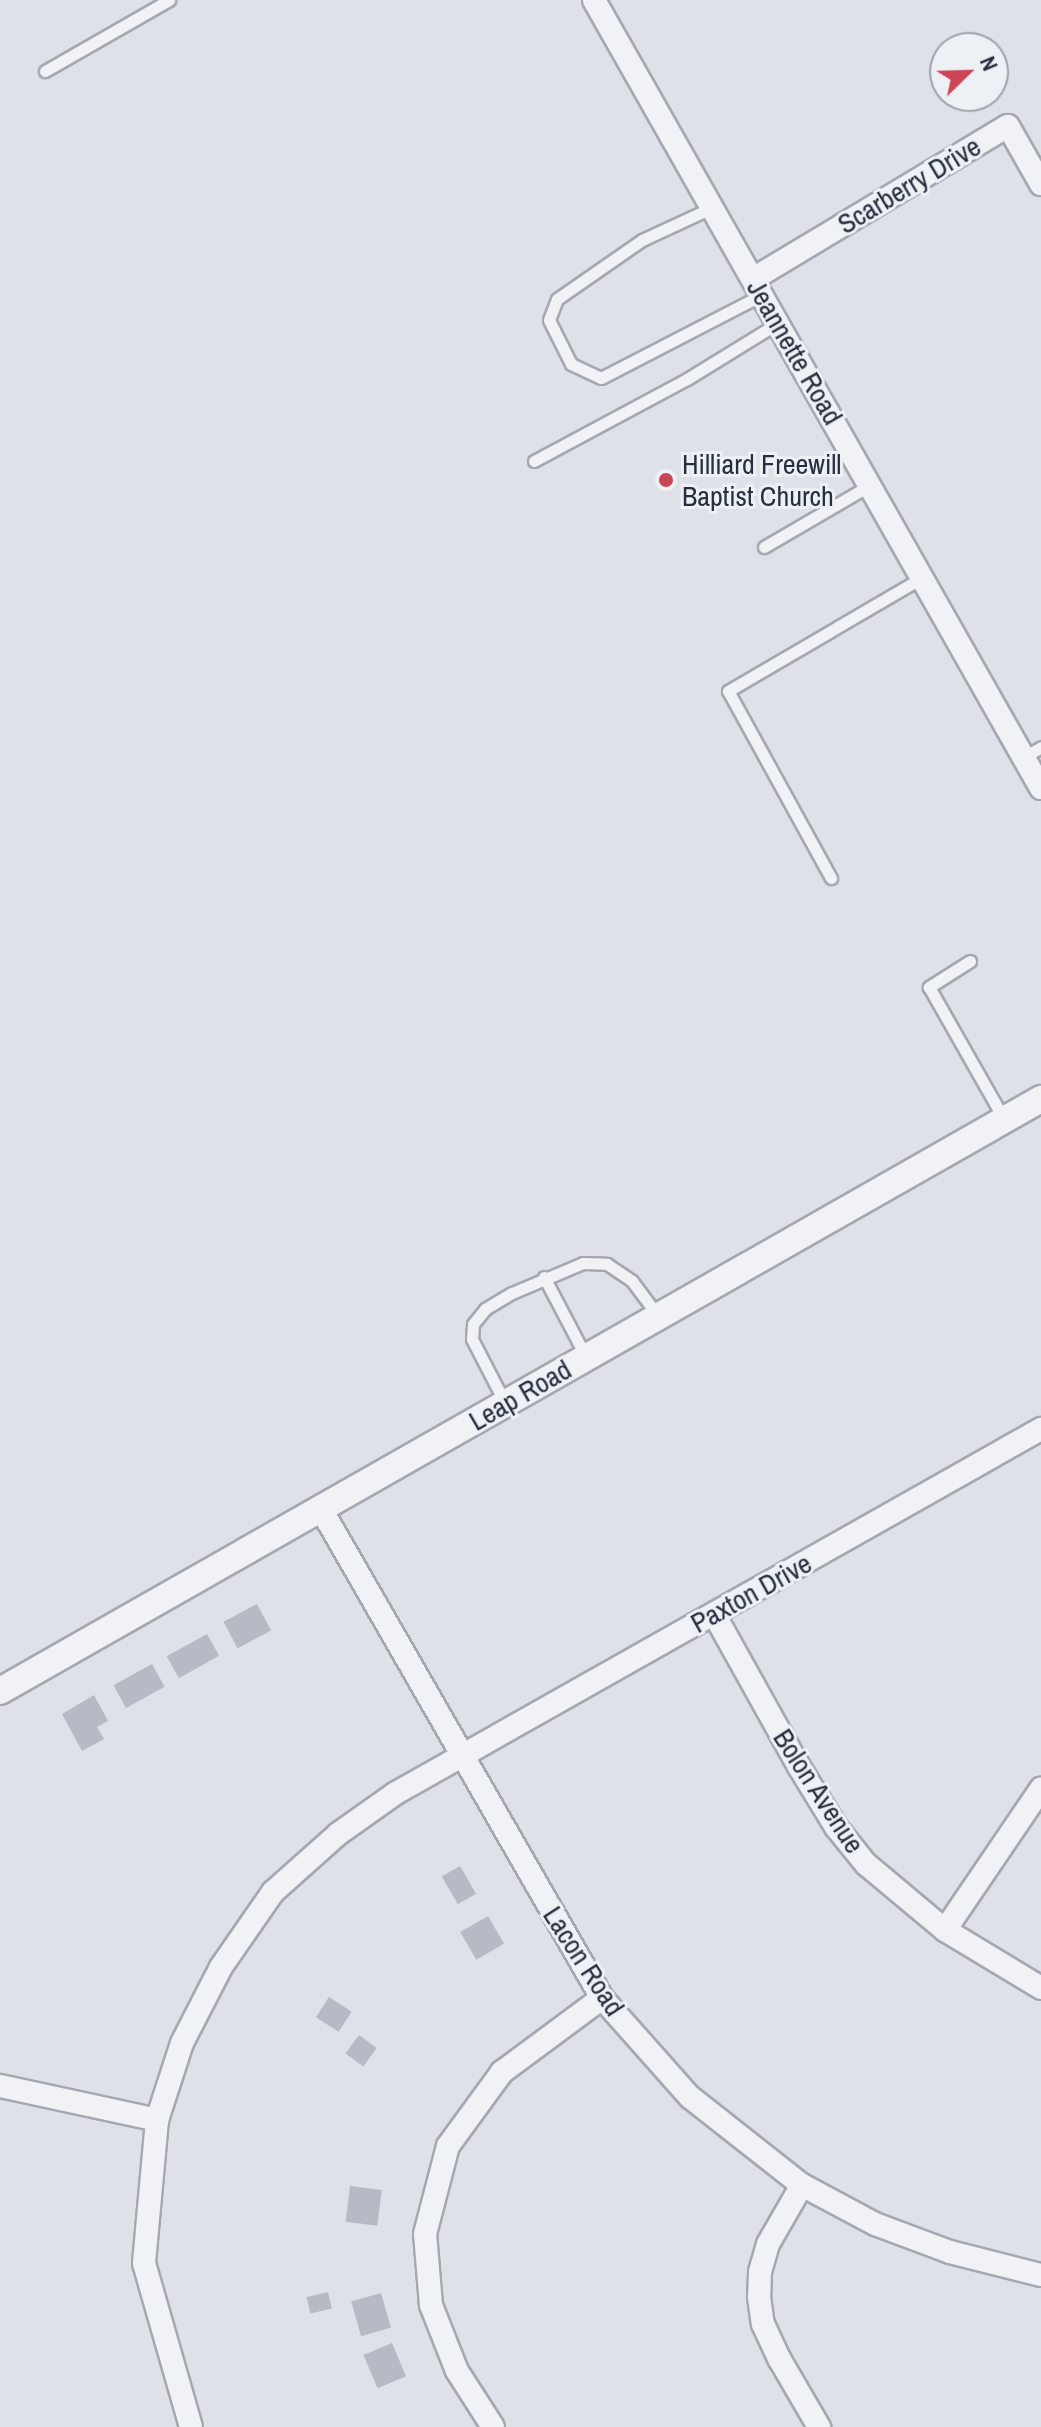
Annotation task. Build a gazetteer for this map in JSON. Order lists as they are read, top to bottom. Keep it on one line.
{"streets":{"street":["Scarberry Drive","Jeannette Road","Leap Road","Paxton Drive","Bolon Avenue","Lacon Road"]},"crossings":[["Scarberry Drive","Jeannette Road"],["Leap Road","Lacon Road"],["Paxton Drive","Bolon Avenue"],["Paxton Drive","Lacon Road"]],"places":["Hilliard Freewill Baptist Church"],"north":"top right"}
